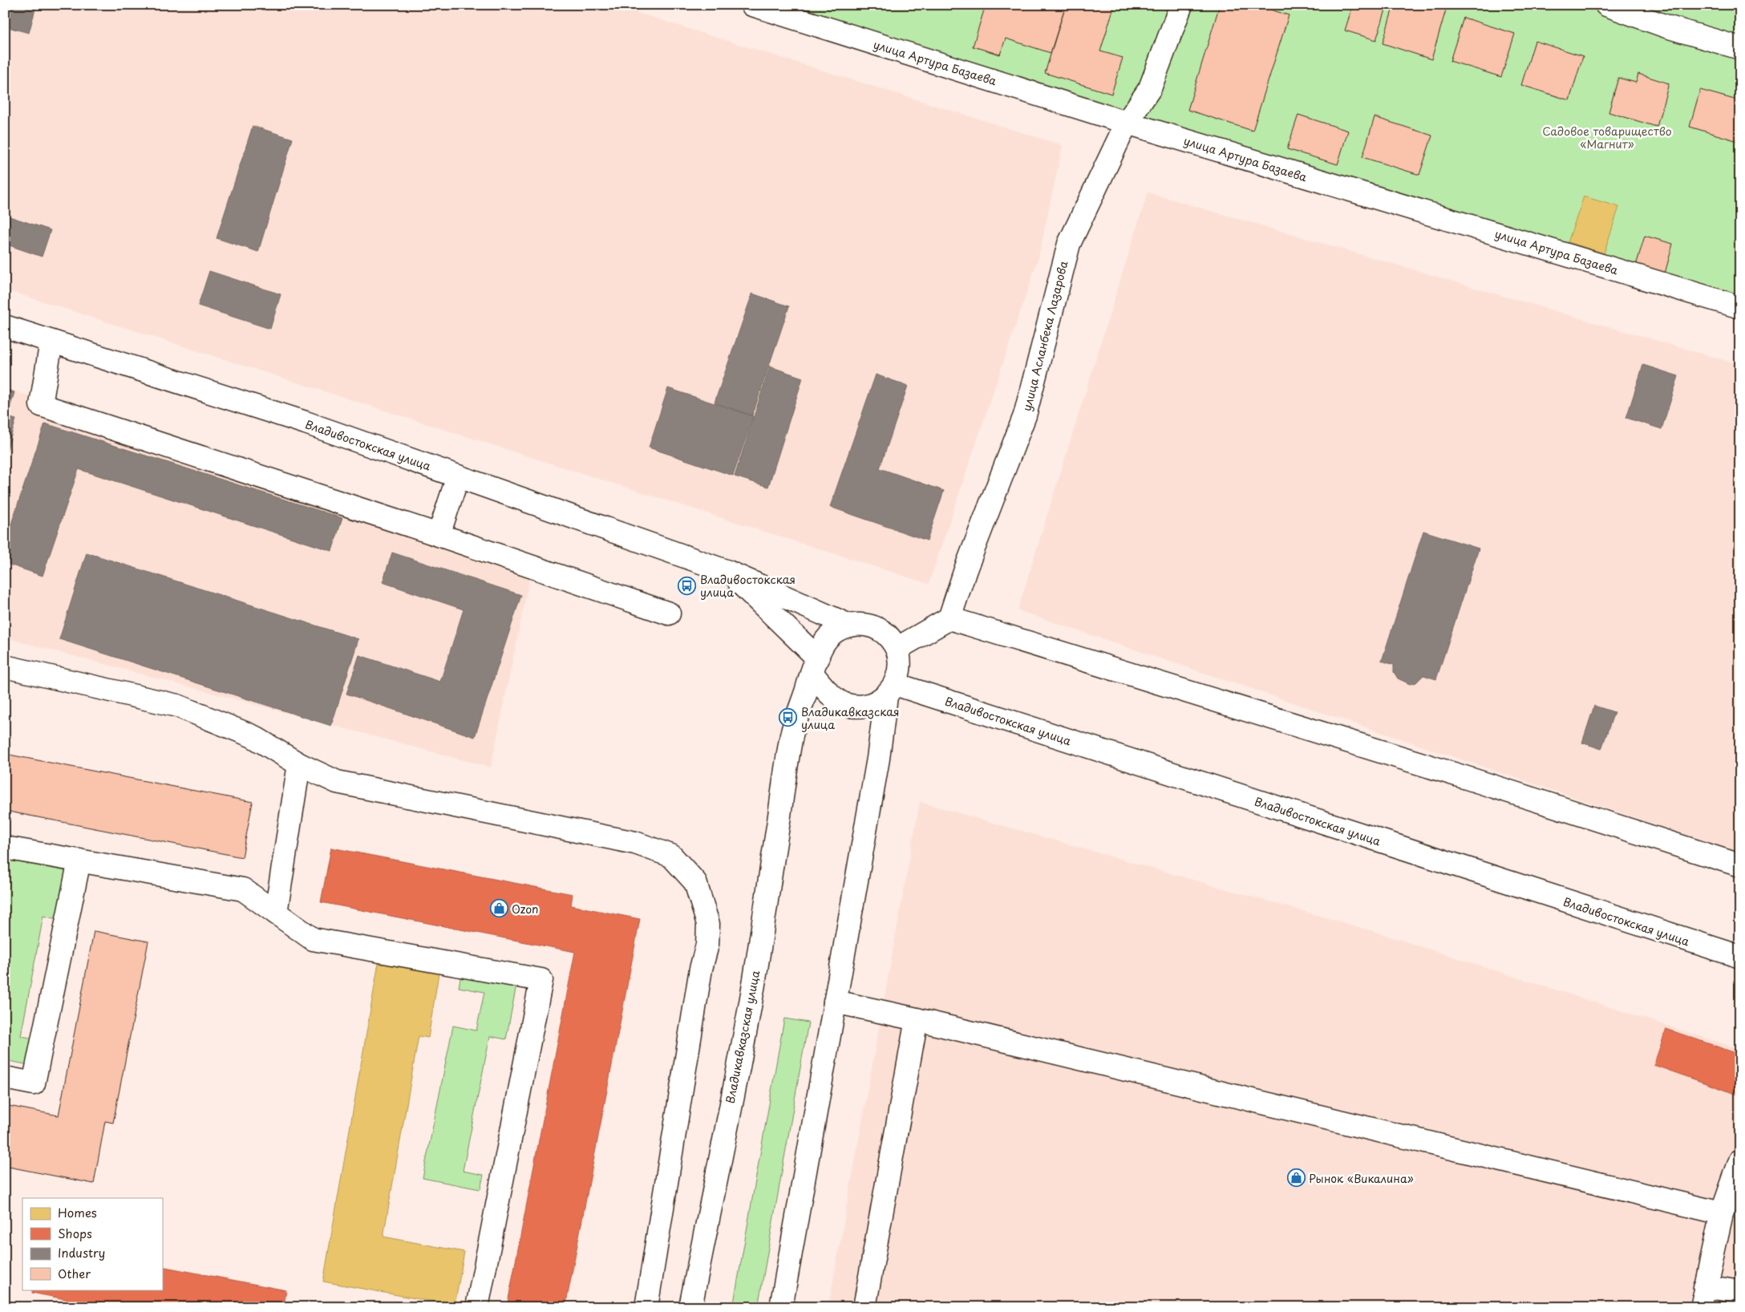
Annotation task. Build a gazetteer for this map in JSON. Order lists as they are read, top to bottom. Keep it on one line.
{"streets":{"street":["улица Артура Базаева","улица Асланбека Лазарова","Владивостокская улица","Владикавказская улица"]},"crossings":[["улица Артура Базаева","улица Асланбека Лазарова"],["Владивостокская улица","Владикавказская улица"]],"parks":["Садовое товарищество «Магнит»"],"places":{"bus stop":["Владивостокская улица","Владикавказская улица"],"shop":["Ozon","Рынок «Викалина»"]},"legend":["Homes","Shops","Industry","Other"]}
